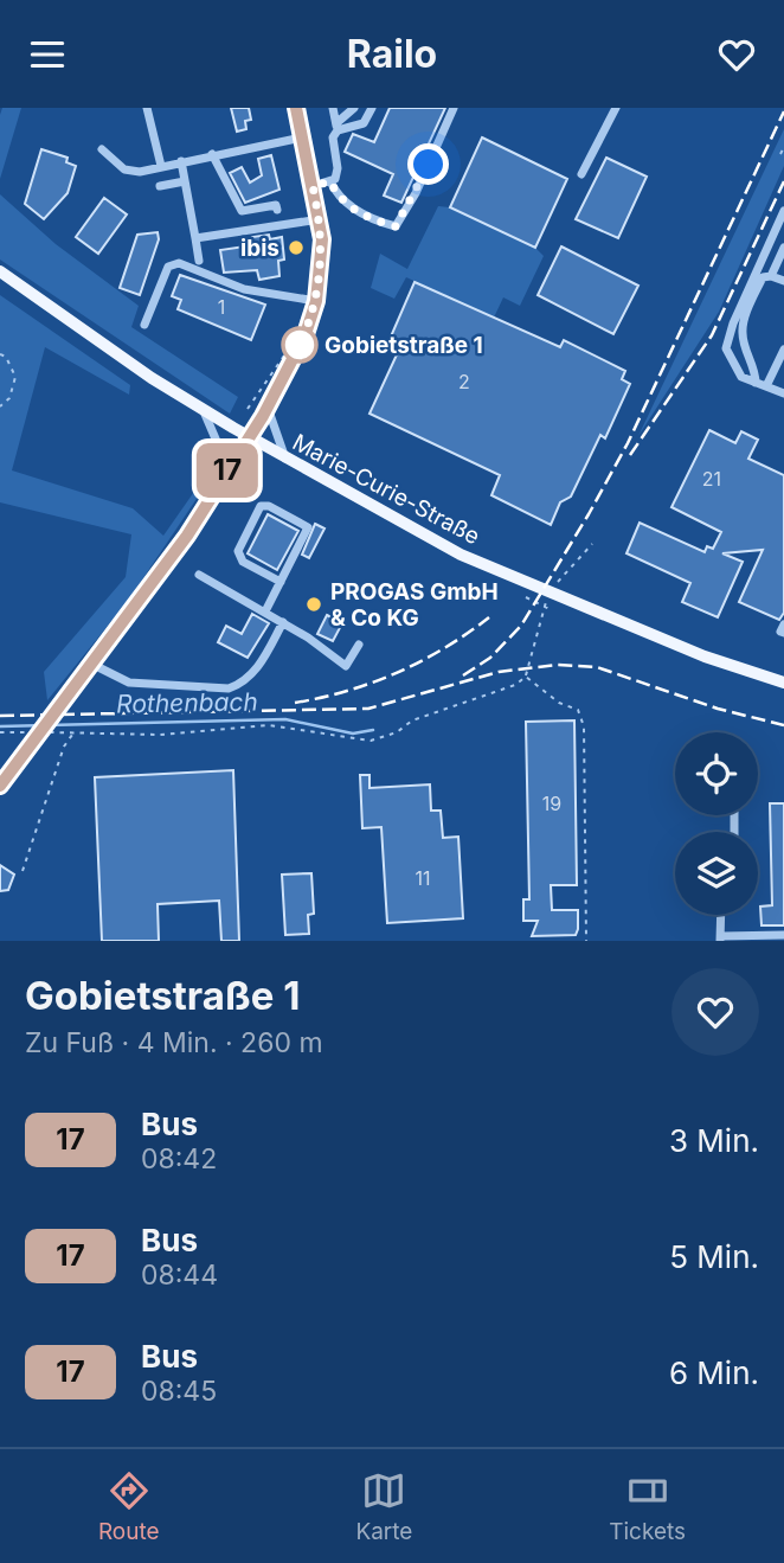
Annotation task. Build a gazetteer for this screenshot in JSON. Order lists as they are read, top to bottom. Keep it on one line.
{"streets":{"main road":["Marie-Curie-Straße"]},"water":["Rothenbach"],"places":["ibis","Gobietstraße 1","PROGAS GmbH & Co KG"],"lines":["bus line 17"],"house_numbers":["1","2","21","19","11"],"page":{"header":"Railo","on_map":"17","heading":["Gobietstraße 1","Zu Fuß · 4 Min. · 260 m"],"list":[{"mark":"17","name":"Bus","note":"08:42","value":"3 Min."},{"mark":"17","name":"Bus","note":"08:44","value":"5 Min."},{"mark":"17","name":"Bus","note":"08:45","value":"6 Min."}],"tabs":["Route","Karte","Tickets"]}}
